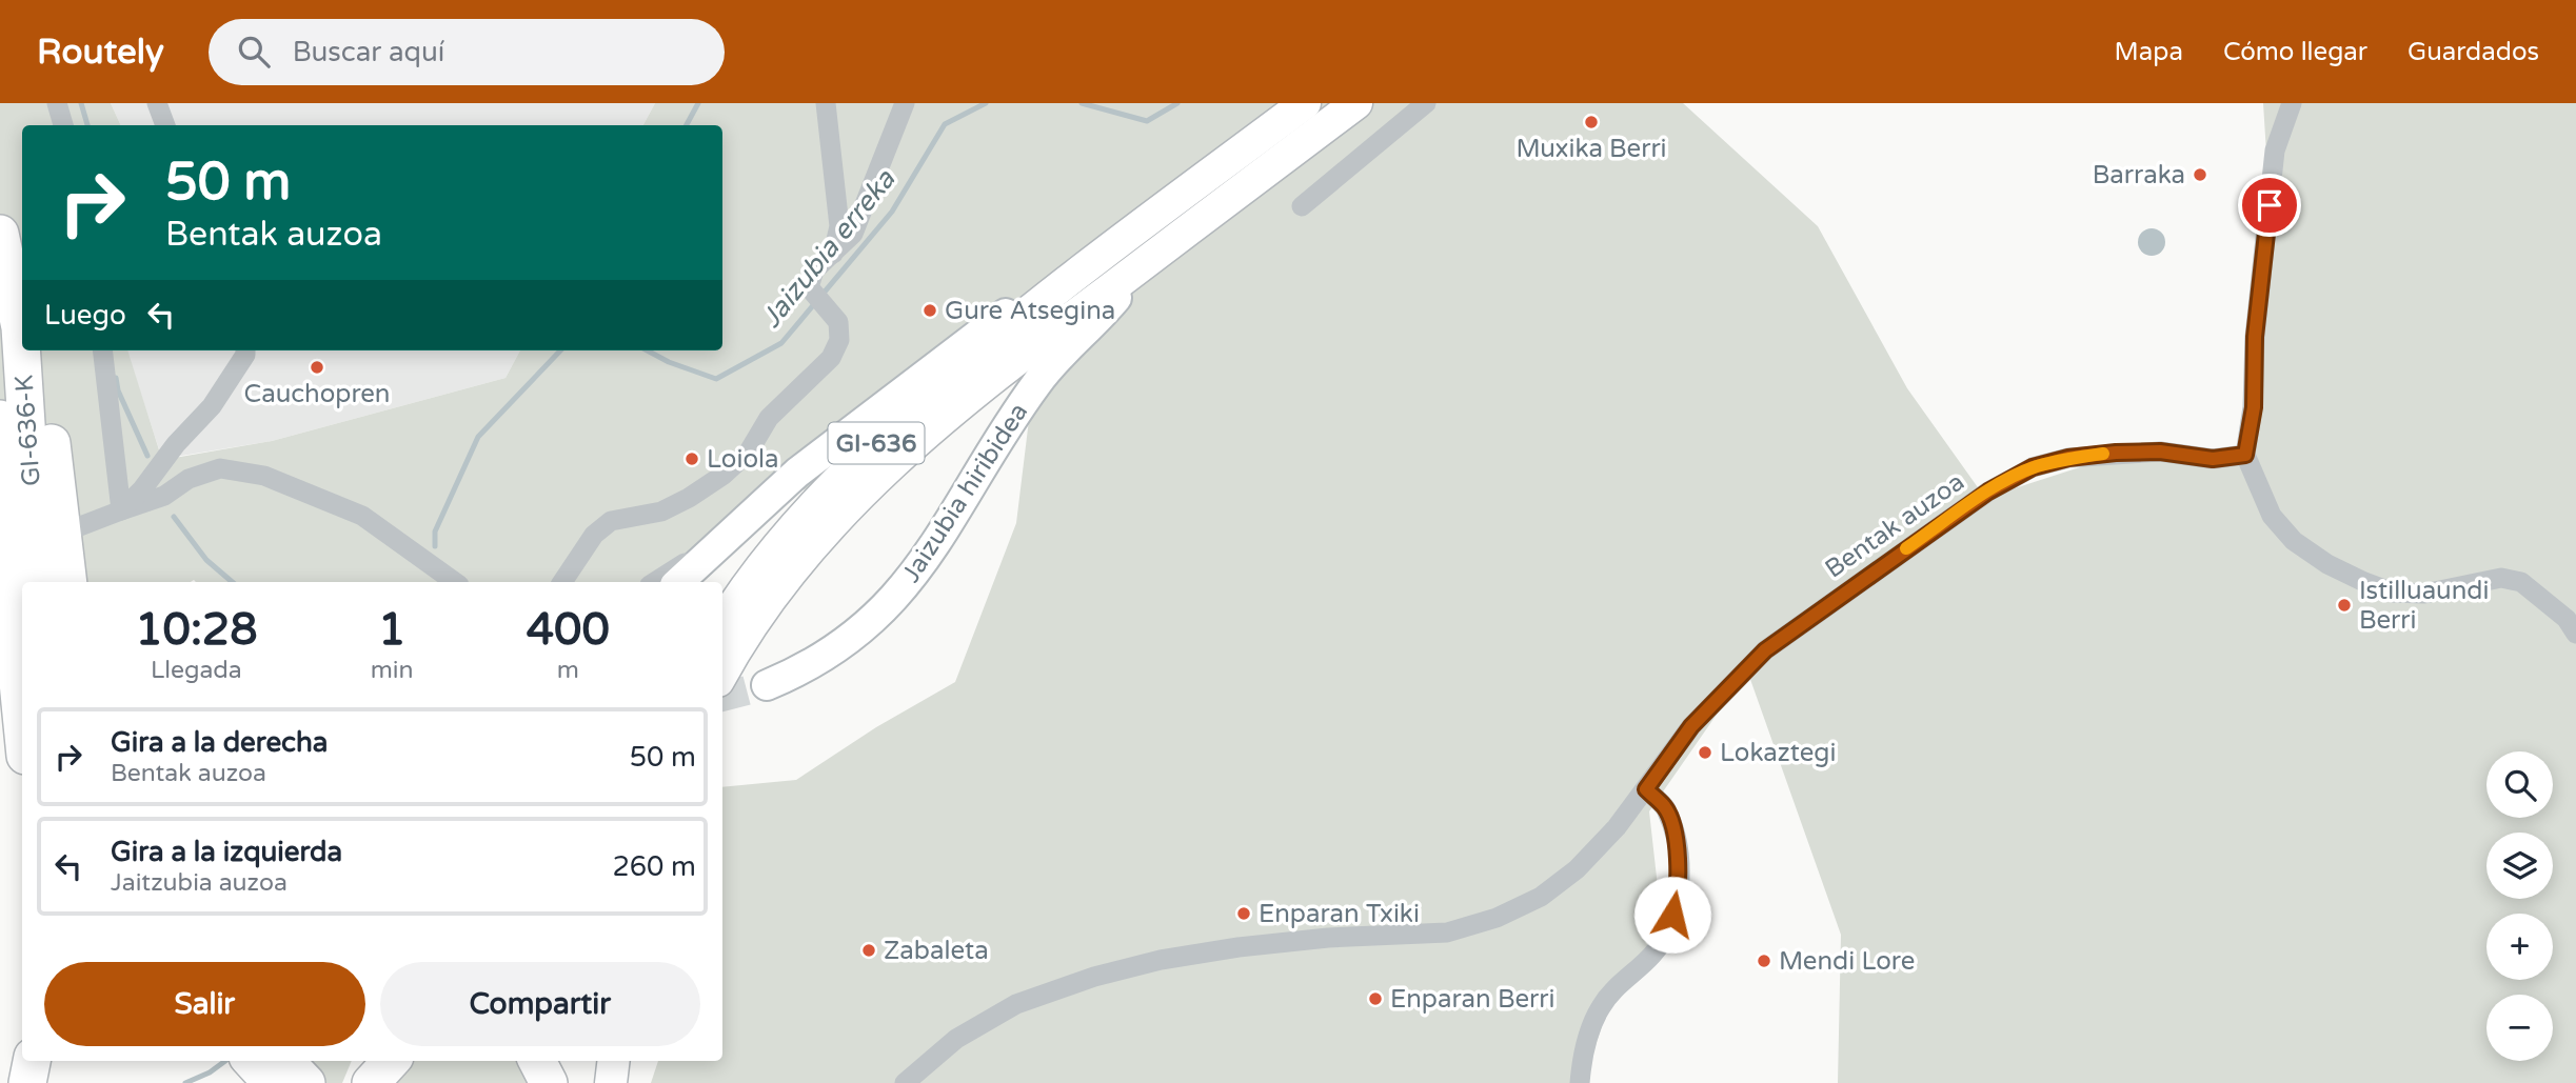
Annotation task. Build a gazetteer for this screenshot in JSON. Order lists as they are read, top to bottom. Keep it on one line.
{"streets":{"highway":["GI-636-K"],"main road":["GI-636","Jaizubia hiribidea"],"street":["Bentak auzoa"]},"crossings":[["GI-636","Jaizubia hiribidea"]],"water":["Jaizubia erreka"],"places":["Muxika Berri","Barraka","Gure Atsegina","Cauchopren","Loiola","Istilluaundi Berri","Lokaztegi","Enparan Txiki","Zabaleta","Mendi Lore","Enparan Berri"],"page":{"header":"Routely","search":"Buscar aquí","nav":["Mapa","Cómo llegar","Guardados"],"turn":["50 m","Bentak auzoa"],"then":"Luego","eta":["10:28","Llegada","1","min","400","m"],"list":[{"name":"Gira a la derecha","note":"Bentak auzoa","value":"50 m"},{"name":"Gira a la izquierda","note":"Jaitzubia auzoa","value":"260 m"}],"map_buttons":["+","−"],"buttons":["Salir","Compartir"]}}
